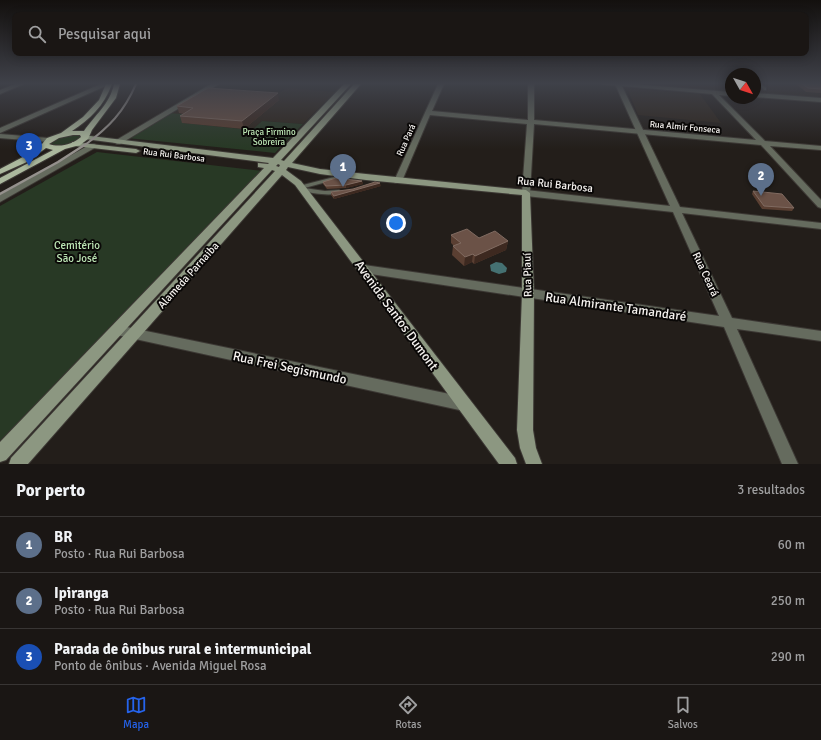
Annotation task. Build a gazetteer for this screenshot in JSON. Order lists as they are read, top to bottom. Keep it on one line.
{"streets":{"main road":["Rua Rui Barbosa","Alameda Parnaiba","Rua Piauí","Avenida Santos Dumont"],"street":["Rua Almir Fonseca","Rua Pará","Rua Ceará","Rua Almirante Tamandaré","Rua Frei Segismundo"]},"crossings":[["Rua Almir Fonseca","Rua Pará"],["Rua Almir Fonseca","Rua Ceará"],["Rua Almir Fonseca","Rua Piauí"],["Rua Pará","Rua Rui Barbosa"],["Rua Rui Barbosa","Rua Ceará"],["Rua Rui Barbosa","Alameda Parnaiba"],["Rua Rui Barbosa","Rua Piauí"],["Rua Rui Barbosa","Avenida Santos Dumont"],["Rua Ceará","Rua Almirante Tamandaré"],["Alameda Parnaiba","Avenida Santos Dumont"],["Alameda Parnaiba","Rua Frei Segismundo"],["Rua Piauí","Rua Almirante Tamandaré"],["Rua Almirante Tamandaré","Avenida Santos Dumont"],["Avenida Santos Dumont","Rua Frei Segismundo"]],"parks":["Praça Firmino Sobreira","Cemitério São José"],"north":"bottom right","page":{"search":"Pesquisar aqui","pins":["3","1","2"],"heading":["Por perto","3 resultados"],"list":[{"mark":"1","name":"BR","note":"Posto · Rua Rui Barbosa","value":"60 m"},{"mark":"2","name":"Ipiranga","note":"Posto · Rua Rui Barbosa","value":"250 m"},{"mark":"3","name":"Parada de ônibus rural e intermunicipal","note":"Ponto de ônibus · Avenida Miguel Rosa","value":"290 m"}],"nav":["Mapa","Rotas","Salvos"]}}
